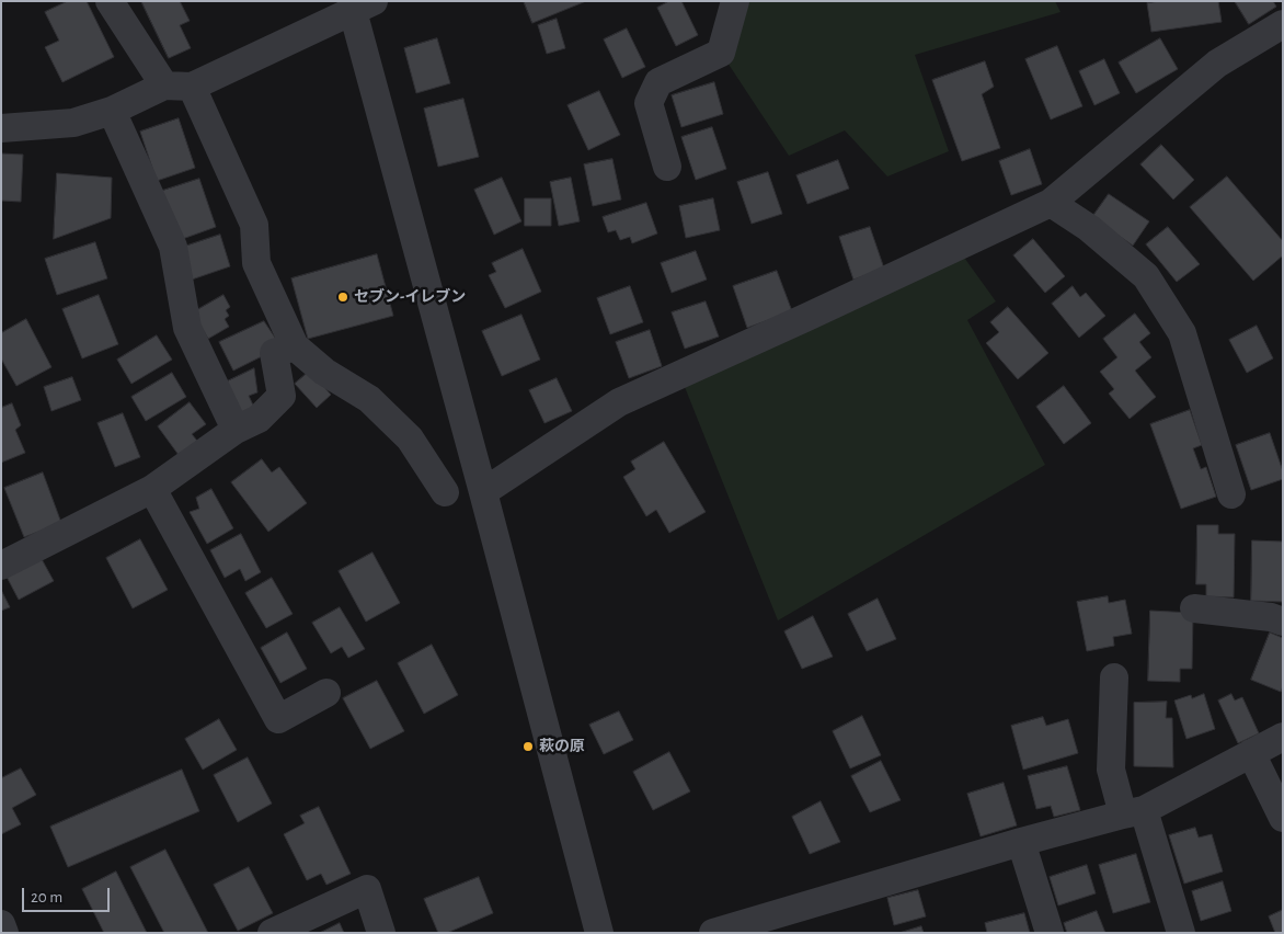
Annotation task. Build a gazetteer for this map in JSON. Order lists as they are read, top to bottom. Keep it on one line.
{"places":["セブン-イレブン","萩の原"],"scale_bar":"20 m"}
